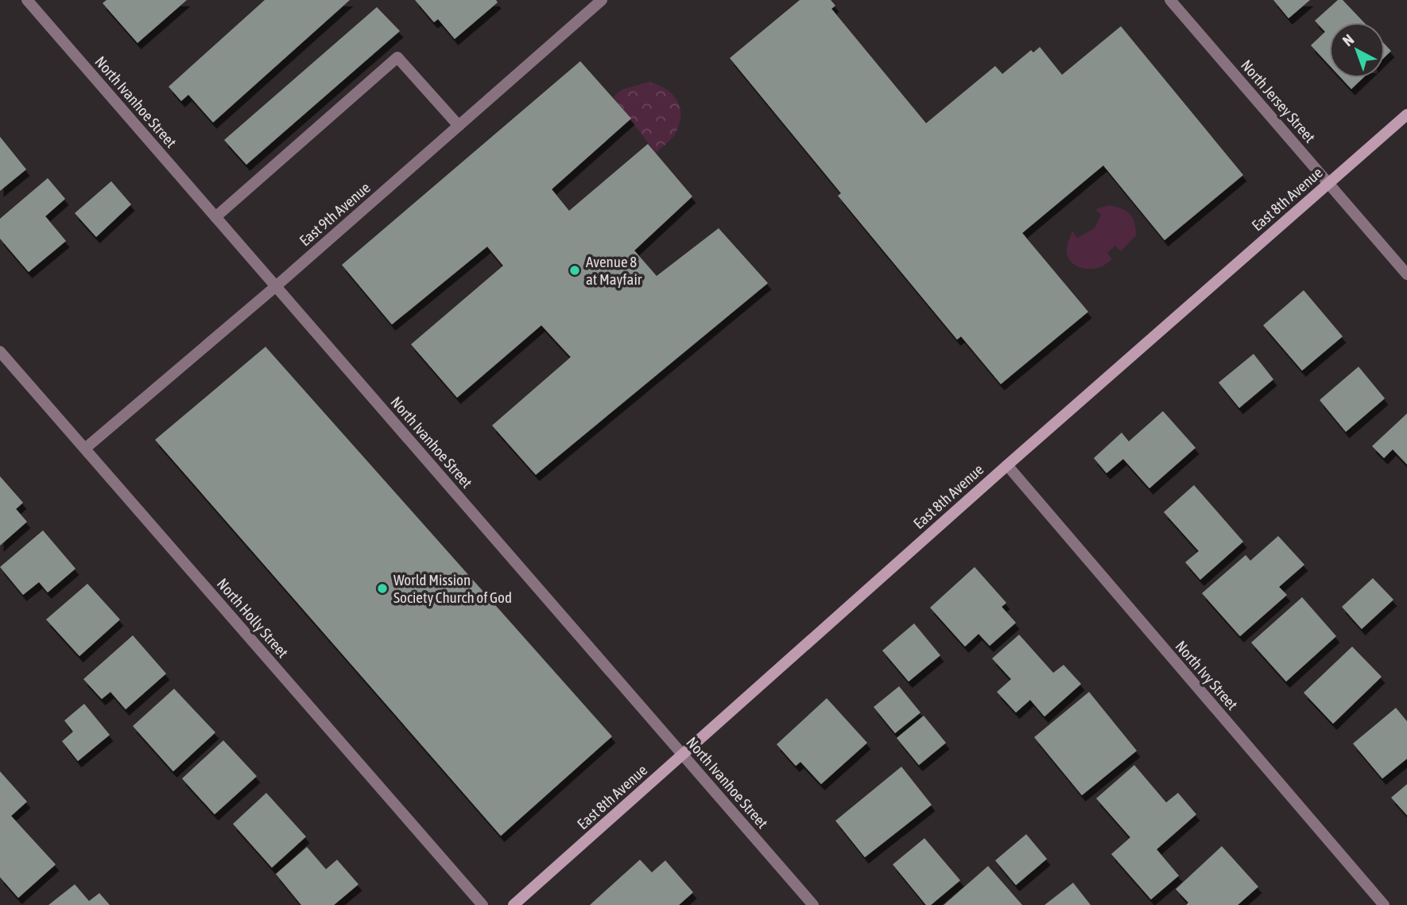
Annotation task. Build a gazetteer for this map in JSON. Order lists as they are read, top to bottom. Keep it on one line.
{"streets":{"street":["North Jersey Street","North Ivanhoe Street","East 8th Avenue","East 9th Avenue","North Holly Street","North Ivy Street"]},"crossings":[["North Jersey Street","East 8th Avenue"],["North Ivanhoe Street","East 8th Avenue"],["North Ivanhoe Street","East 9th Avenue"],["East 8th Avenue","North Ivy Street"],["East 9th Avenue","North Holly Street"]],"places":["Avenue 8 at Mayfair","World Mission Society Church of God"],"north":"top left"}
